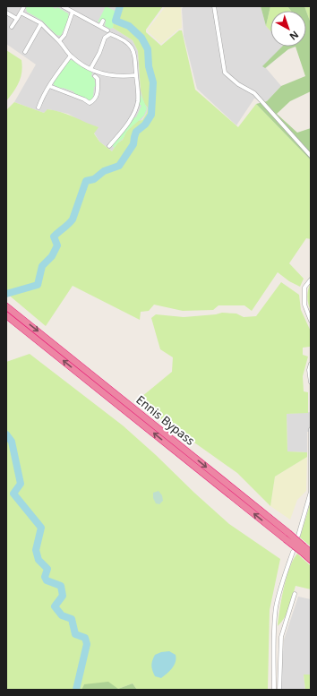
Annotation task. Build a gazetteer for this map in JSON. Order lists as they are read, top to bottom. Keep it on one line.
{"streets":{"highway":["Ennis Bypass"]},"north":"bottom right"}
